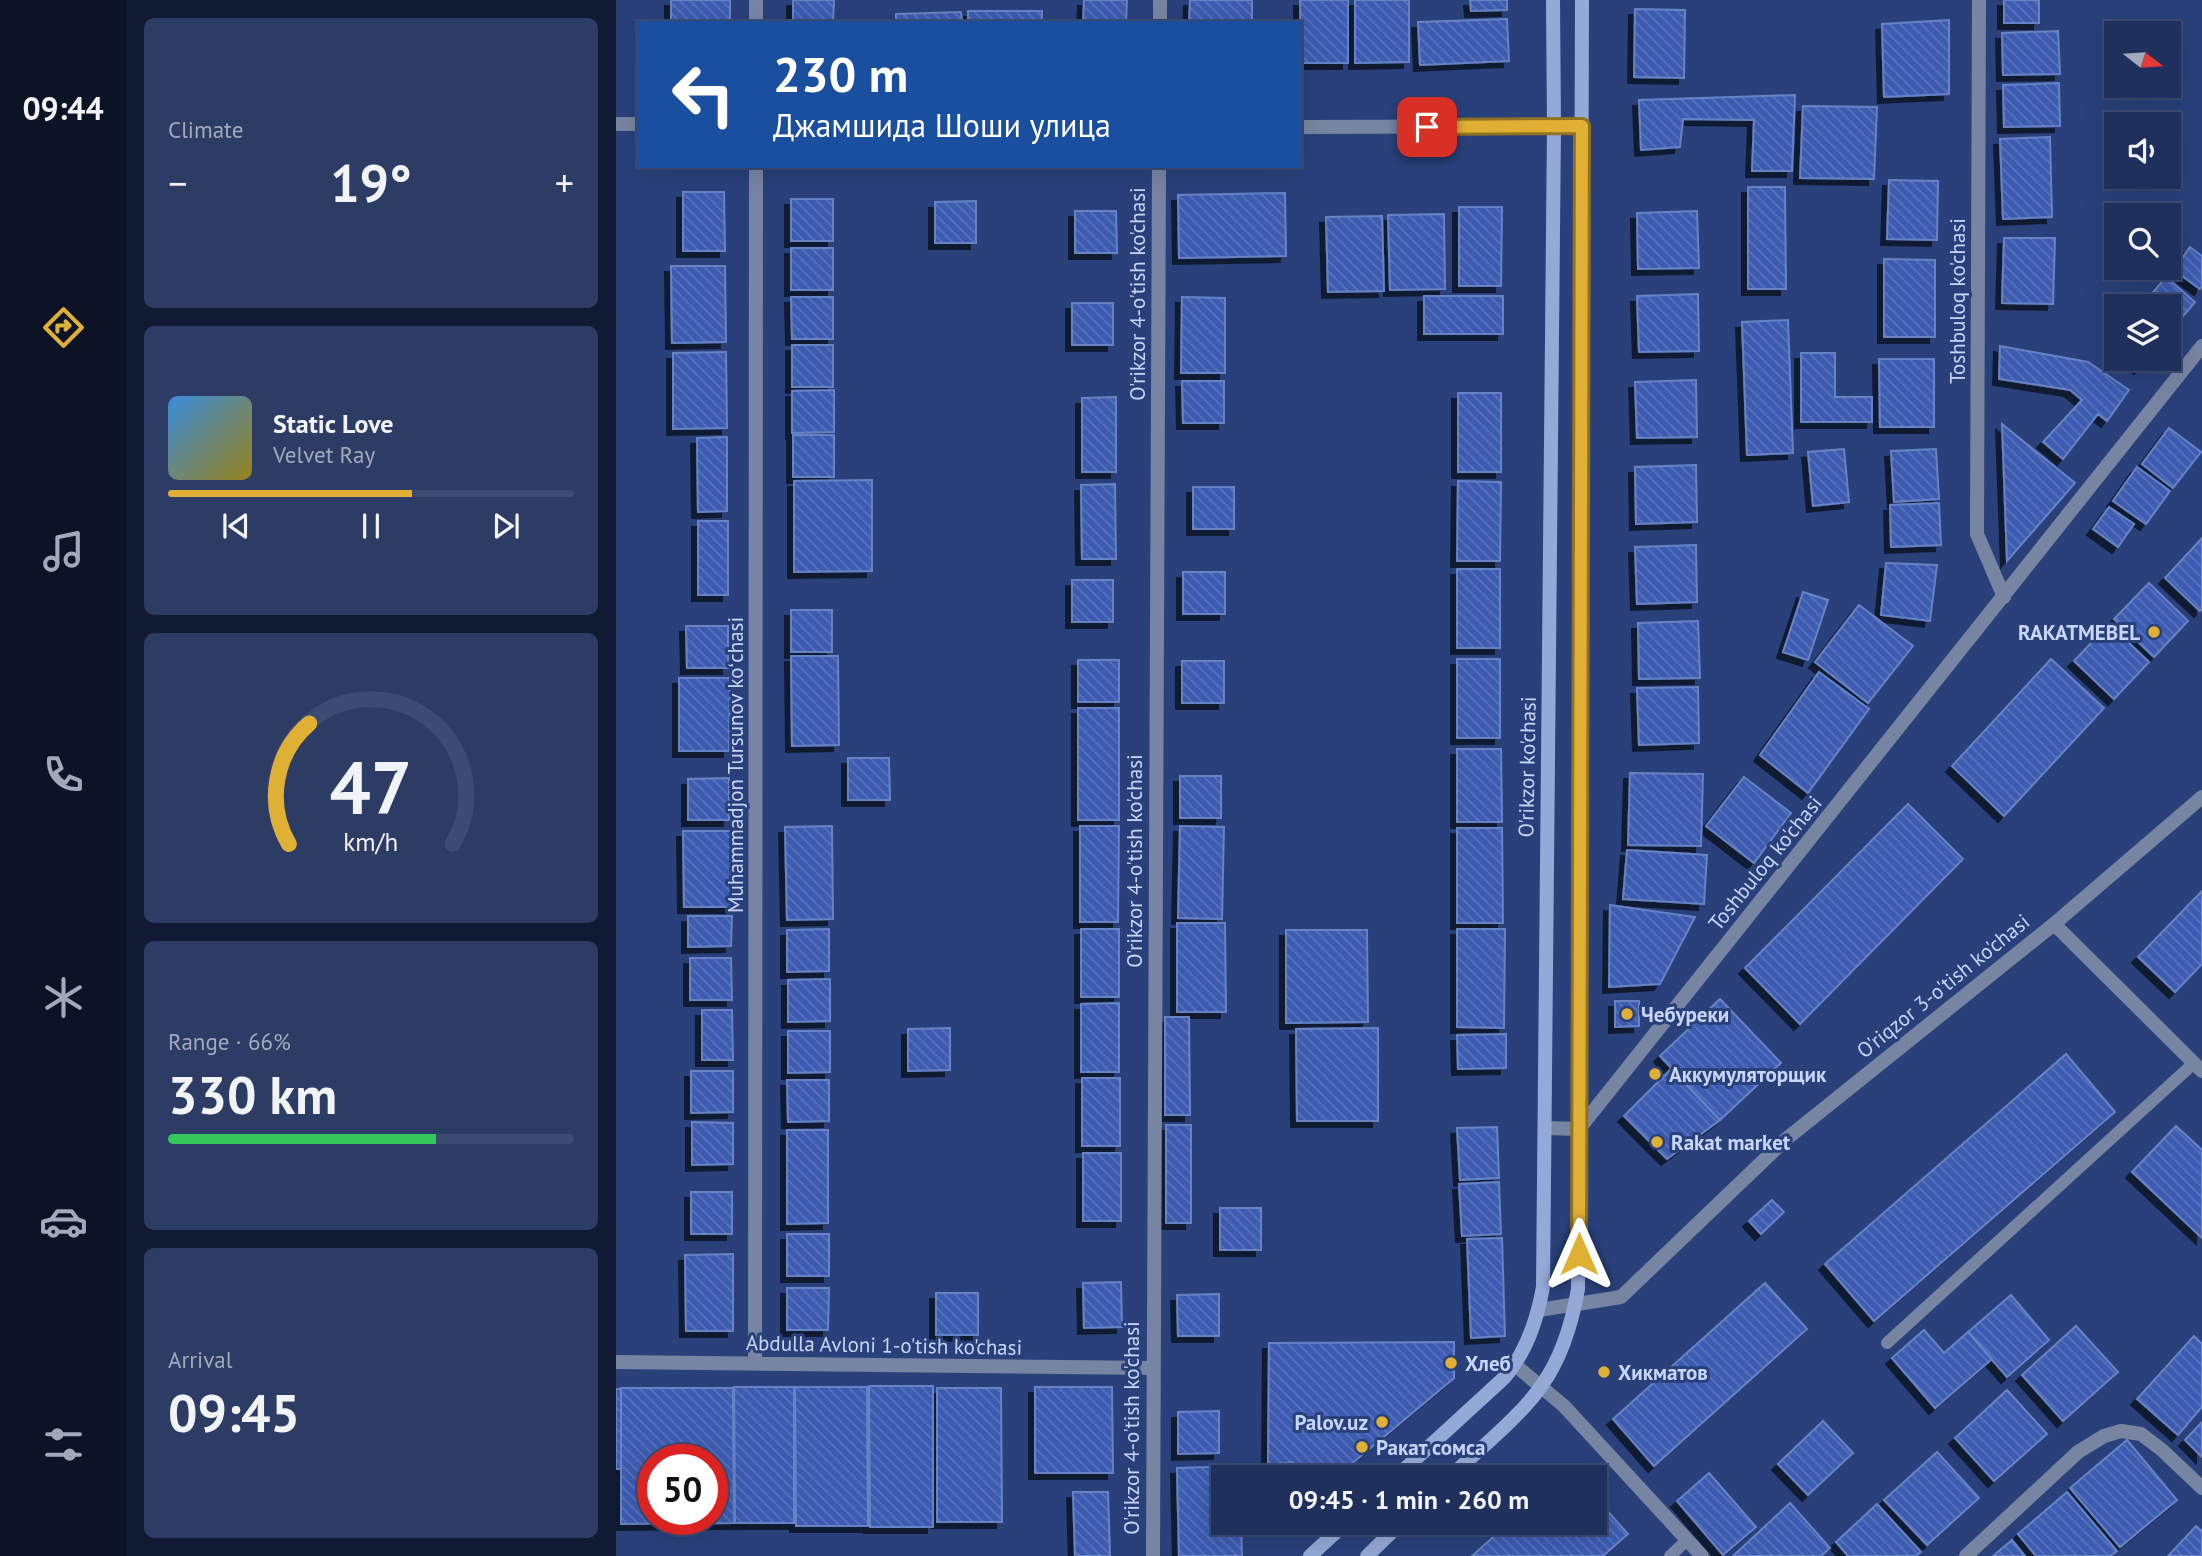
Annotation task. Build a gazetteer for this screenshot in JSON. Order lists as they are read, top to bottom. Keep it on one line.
{"streets":{"main road":["O'rikzor ko'chasi"],"street":["O'rikzor 4-o'tish ko'chasi","Toshbuloq ko'chasi","Muhammadjon Tursunov koʻchasi","O'riqzor 3-o'tish ko'chasi","Abdulla Avloni 1-o'tish ko'chasi"]},"crossings":[["O'rikzor 4-o'tish ko'chasi","Abdulla Avloni 1-o'tish ko'chasi"],["Muhammadjon Tursunov koʻchasi","Abdulla Avloni 1-o'tish ko'chasi"],["O'rikzor ko'chasi","O'riqzor 3-o'tish ko'chasi"]],"places":["RAKATMEBEL","Чебуреки","Аккумуляторщик","Rakat market","Хлеб","Хикматов","Palov.uz","Ракат сомса"],"north":"right","page":{"tabs":"09:44","tile":["Climate",["Range · 66%","330 km"],["Arrival","09:45"]],"turn":["230 m","Джамшида Шоши улица"],"heat":["−","19°","+"],"song":["Static Love","Velvet Ray"],"limit":"50","trip":"09:45 · 1 min · 260 m","gauge":["47","km/h"]}}
